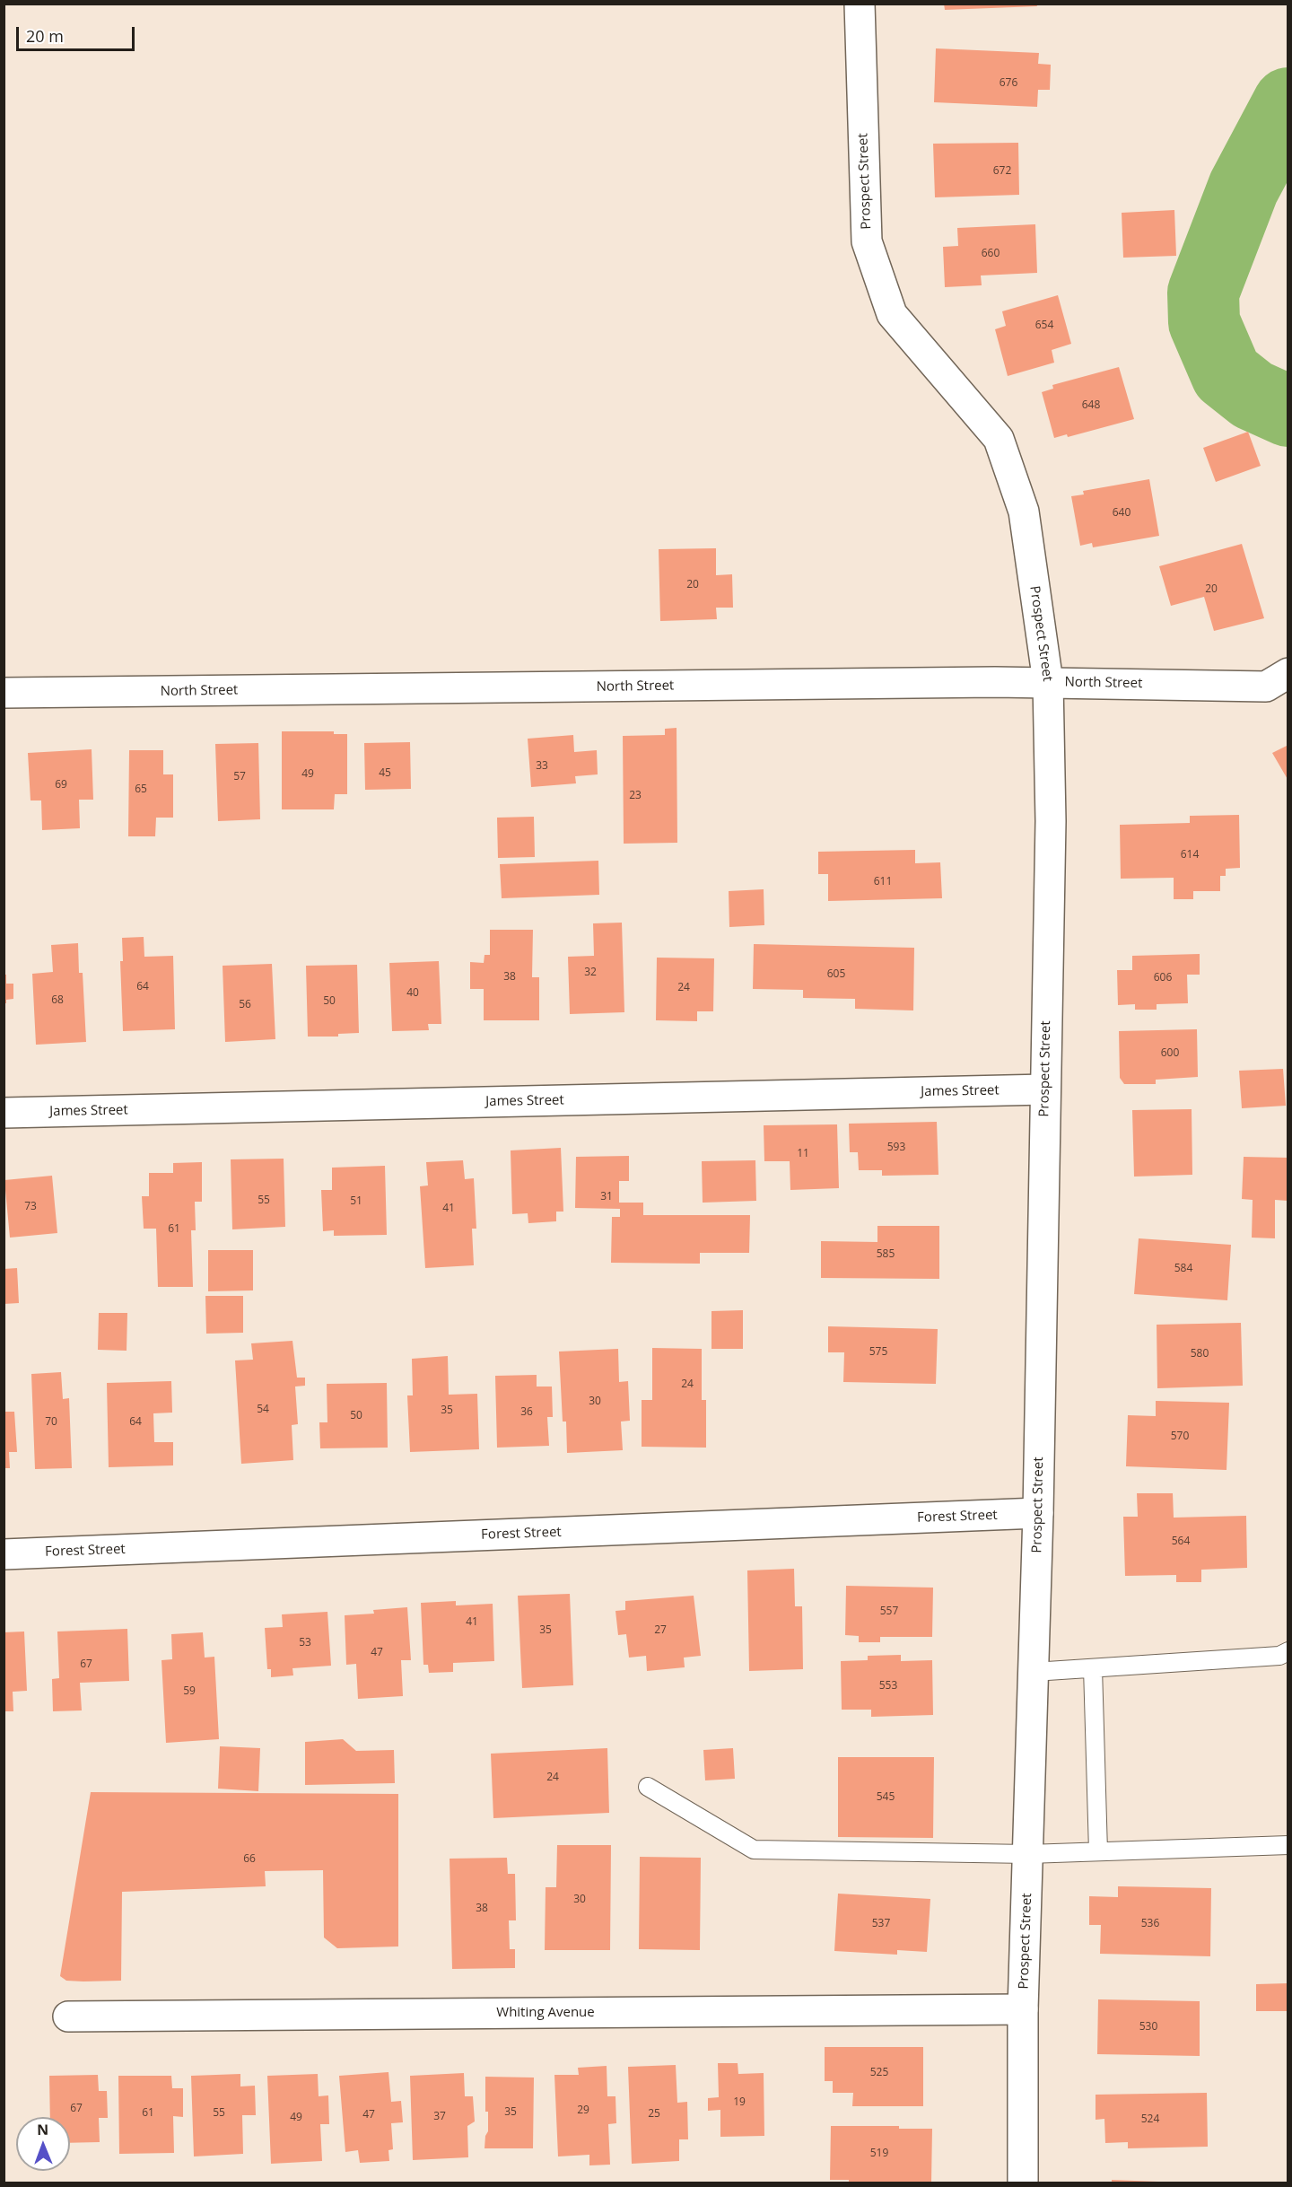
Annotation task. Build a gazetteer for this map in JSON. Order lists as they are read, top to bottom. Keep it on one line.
{"streets":{"street":["Prospect Street","North Street","James Street","Forest Street","Whiting Avenue"]},"crossings":[["Prospect Street","North Street"],["Prospect Street","James Street"],["Prospect Street","Forest Street"],["Prospect Street","Whiting Avenue"]],"house_numbers":["676","672","660","654","648","640","20","20","33","45","49","57","69","65","23","614","611","32","605","38","606","64","24","40","68","50","56","600","593","11","31","55","51","73","41","61","585","584","575","580","24","30","54","35","36","50","70","64","570","564","557","41","35","27","53","47","67","553","59","24","545","66","30","38","537","536","530","525","19","67","29","35","61","55","25","47","37","49","524","519"],"scale_bar":"20 m","north":"top"}
